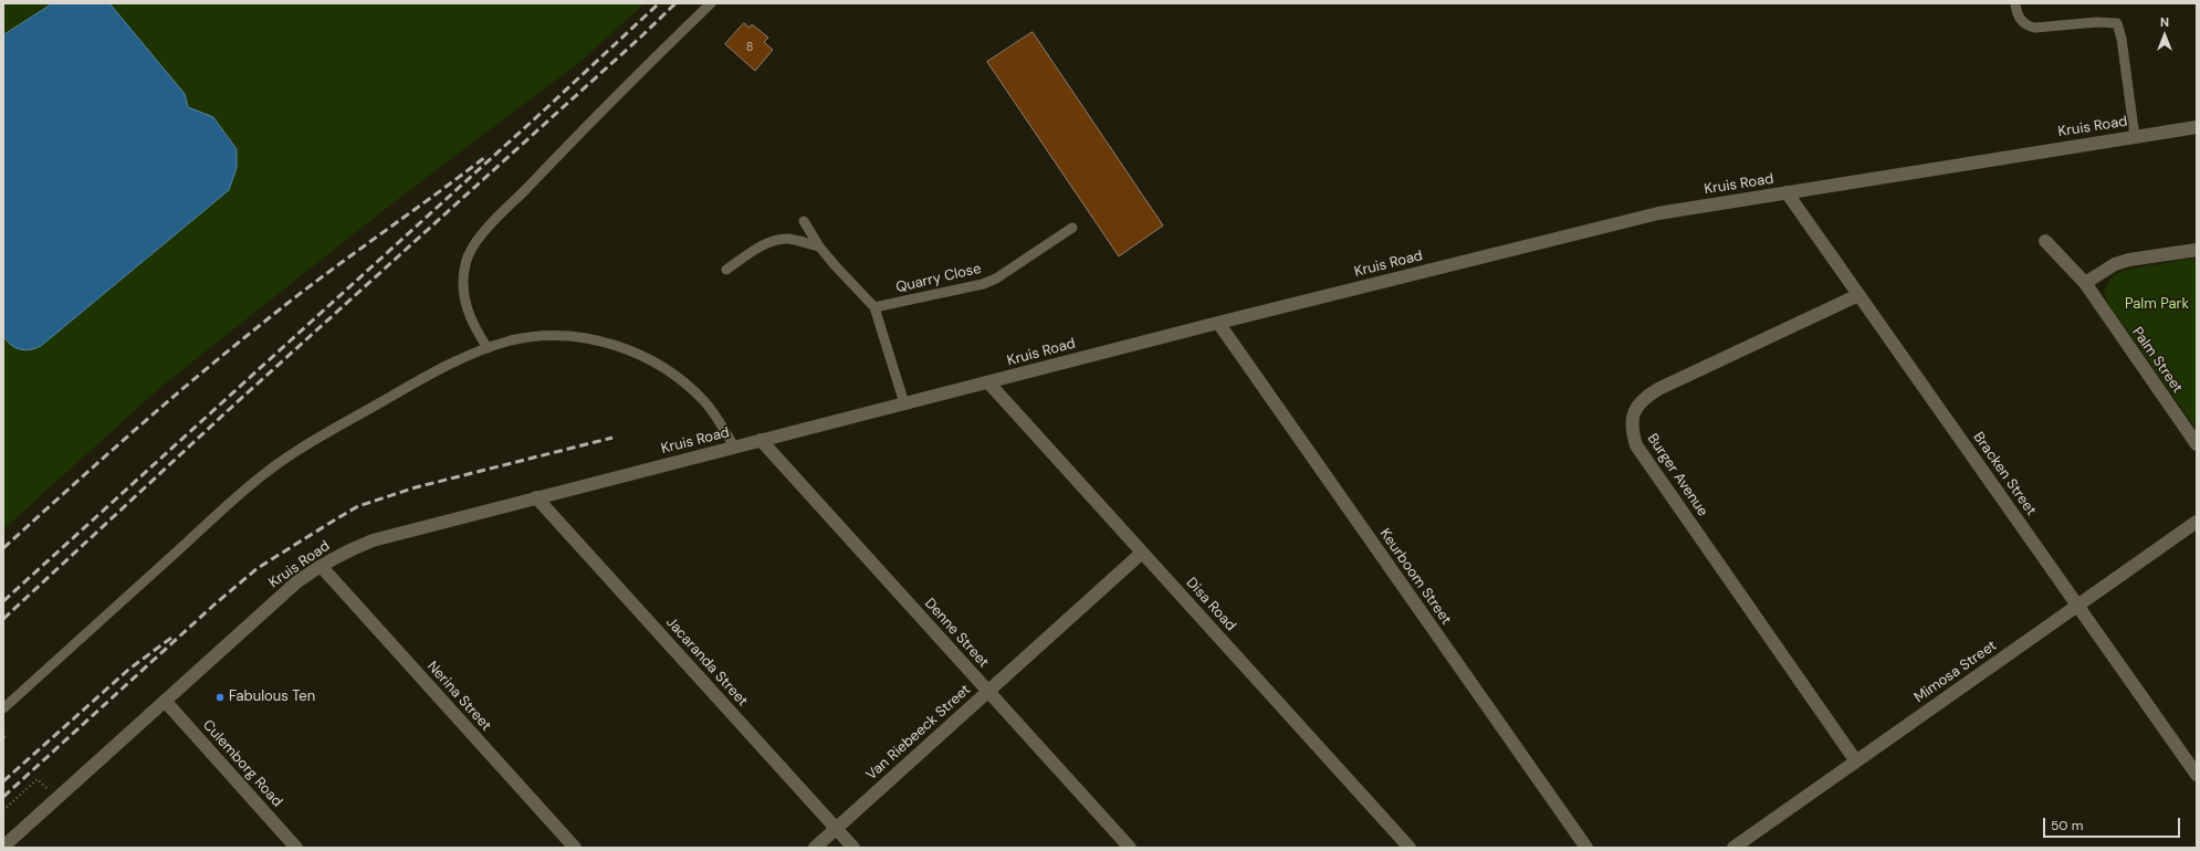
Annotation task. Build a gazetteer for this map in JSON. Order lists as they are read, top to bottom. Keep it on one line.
{"streets":{"street":["Kruis Road","Palm Street","Bracken Street","Burger Avenue","Keurboom Street","Disa Road","Denne Street","Jacaranda Street","Mimosa Street","Nerina Street","Van Riebeeck Street","Culemborg Road"],"lane":["Quarry Close"]},"crossings":[["Kruis Road","Bracken Street"],["Kruis Road","Keurboom Street"],["Kruis Road","Disa Road"],["Kruis Road","Denne Street"],["Kruis Road","Jacaranda Street"],["Kruis Road","Nerina Street"],["Kruis Road","Culemborg Road"],["Bracken Street","Burger Avenue"],["Bracken Street","Mimosa Street"],["Burger Avenue","Mimosa Street"],["Disa Road","Van Riebeeck Street"],["Denne Street","Van Riebeeck Street"],["Jacaranda Street","Van Riebeeck Street"]],"parks":["Palm Park"],"places":["Fabulous Ten"],"house_numbers":["8"],"scale_bar":"50 m","north":"top"}
